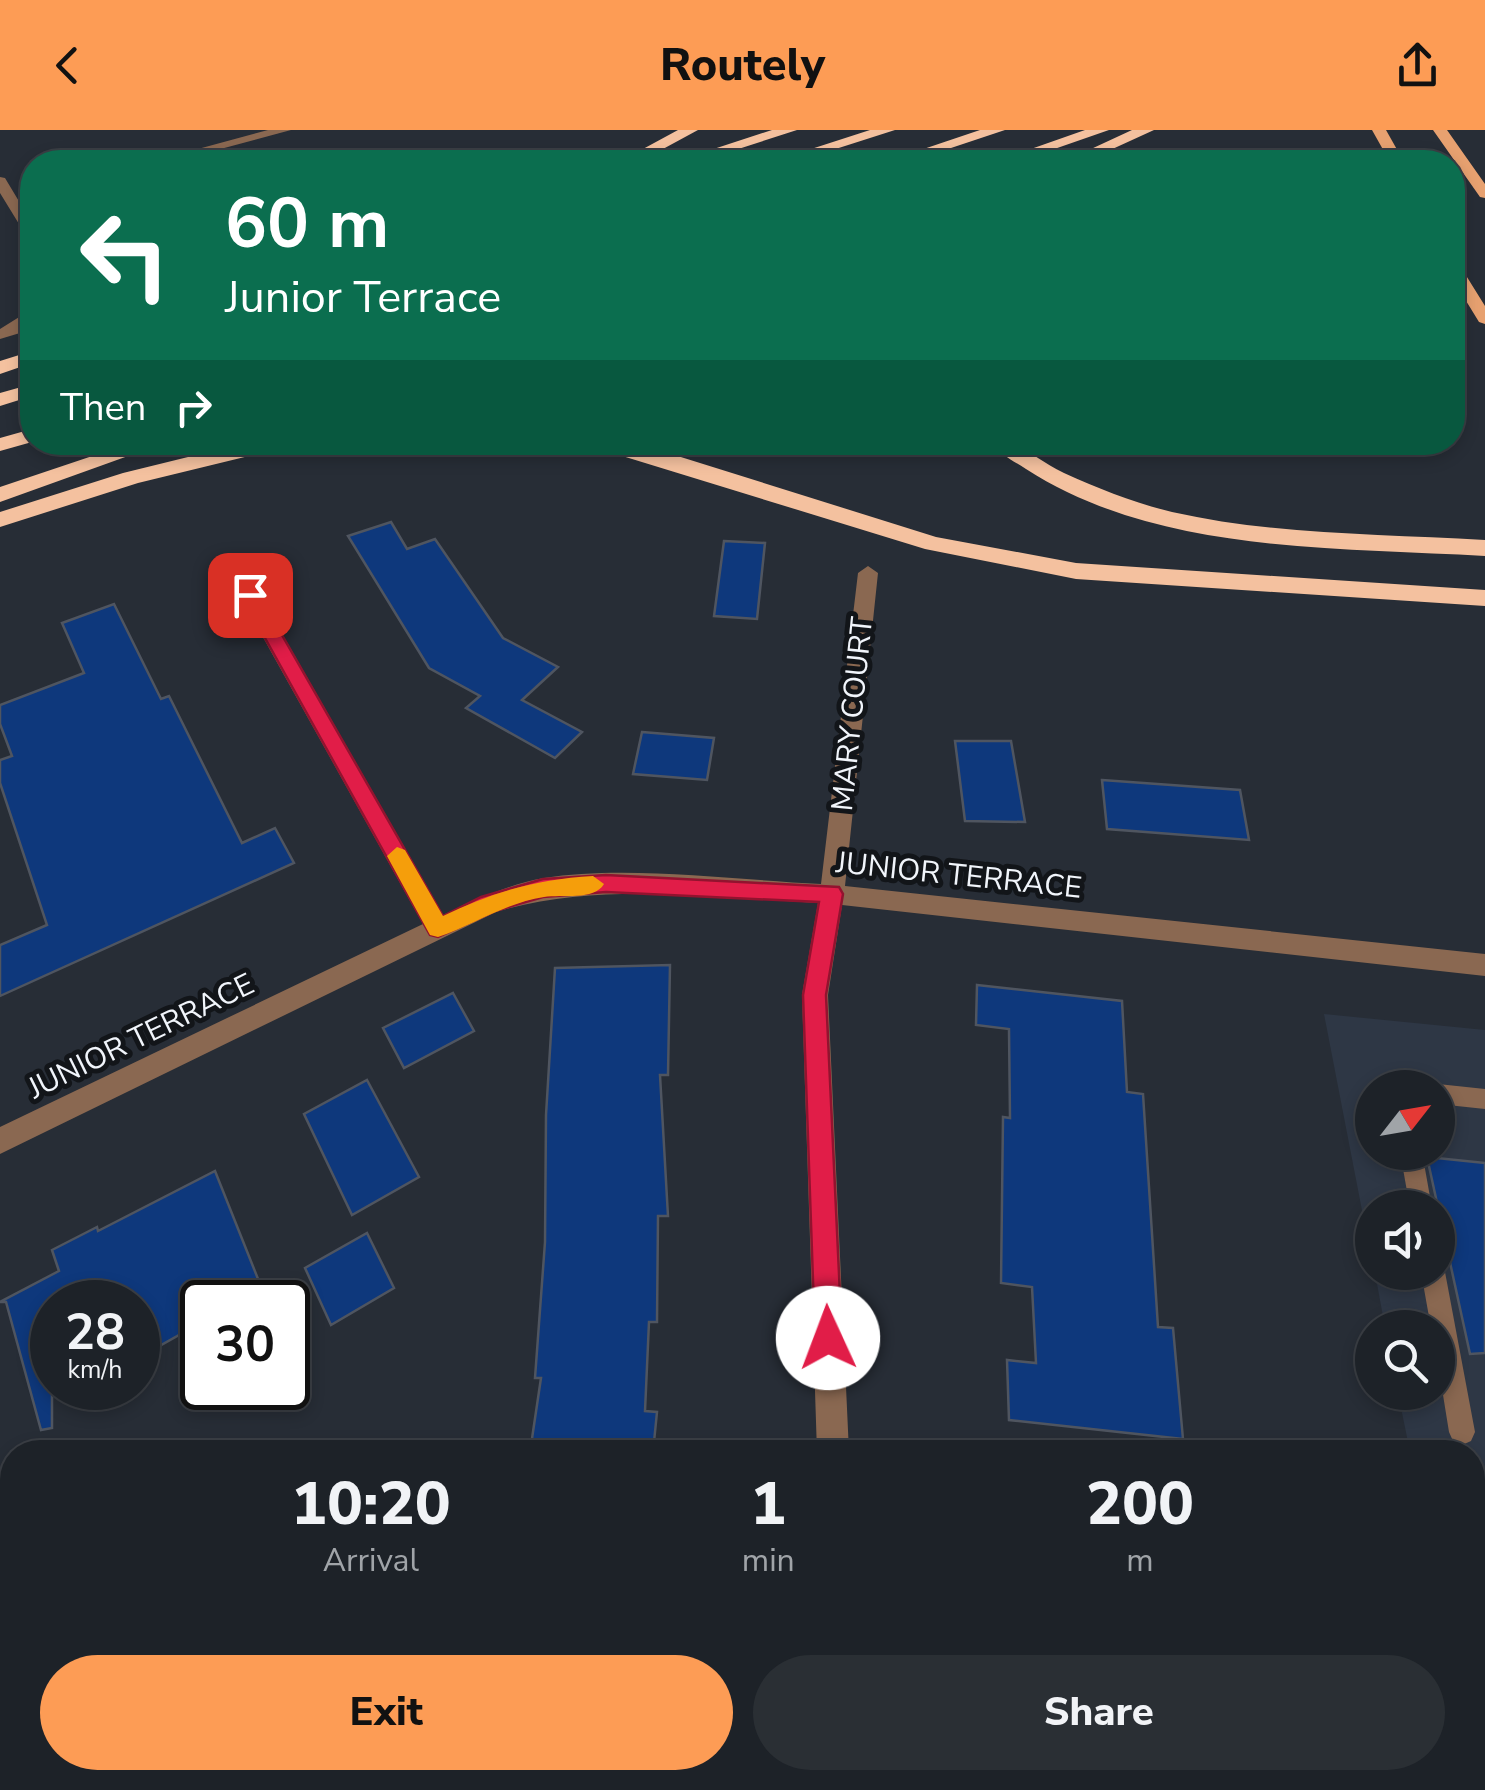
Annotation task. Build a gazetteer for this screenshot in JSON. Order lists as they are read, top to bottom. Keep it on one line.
{"streets":{"street":["MARY COURT","JUNIOR TERRACE"]},"crossings":[["MARY COURT","JUNIOR TERRACE"]],"north":"top right","page":{"header":"Routely","turn":["60 m","Junior Terrace"],"then":"Then","speed":"28 km/h","limit":"30","eta":["10:20","Arrival","1","min","200","m"],"buttons":["Exit","Share"]}}
